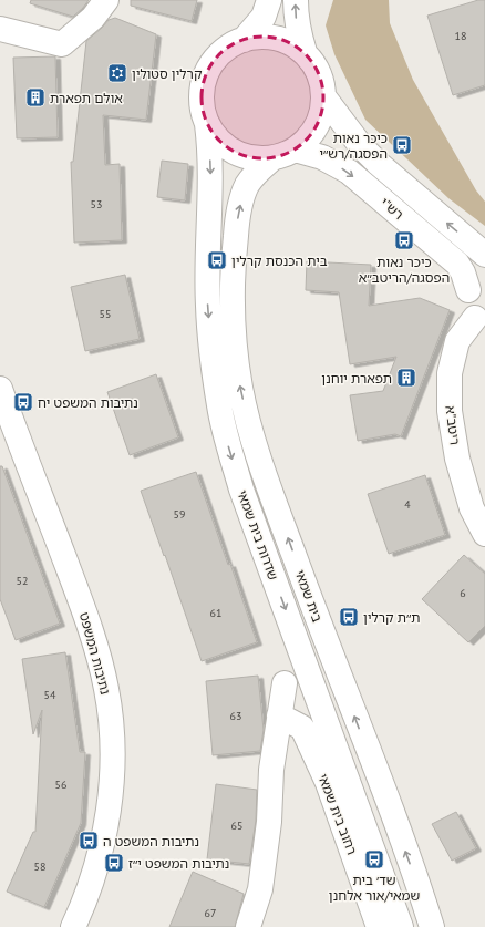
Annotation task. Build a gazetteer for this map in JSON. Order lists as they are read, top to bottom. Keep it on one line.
{"streets":{"street":["רש\"י","ריטב\"א","שדרות בית שמאי","בית שמאי","נתיבות המשפט","רחוב בית שמאי"]},"crossings":[["רש\"י","ריטב\"א"],["רש\"י","שדרות בית שמאי"],["רש\"י","בית שמאי"],["שדרות בית שמאי","בית שמאי"]],"one_way":["שדרות בית שמאי"],"places":{"synagogue":["קרלין סטולין"],"building":["אולם תפארת","תפארת יוחנן"],"bus stop":["כיכר נאות הפסגה/רש״י","כיכר נאות הפסגה/הריטב״א","בית הכנסת קרלין","נתיבות המשפט יח","ת״ת קרלין","נתיבות המשפט ה","שד׳ בית שמאי/אור אלחנן","נתיבות המשפט י״ז"]},"house_numbers":["18","53","55","4","59","52","6","61","54","63","56","65","58","67"]}
